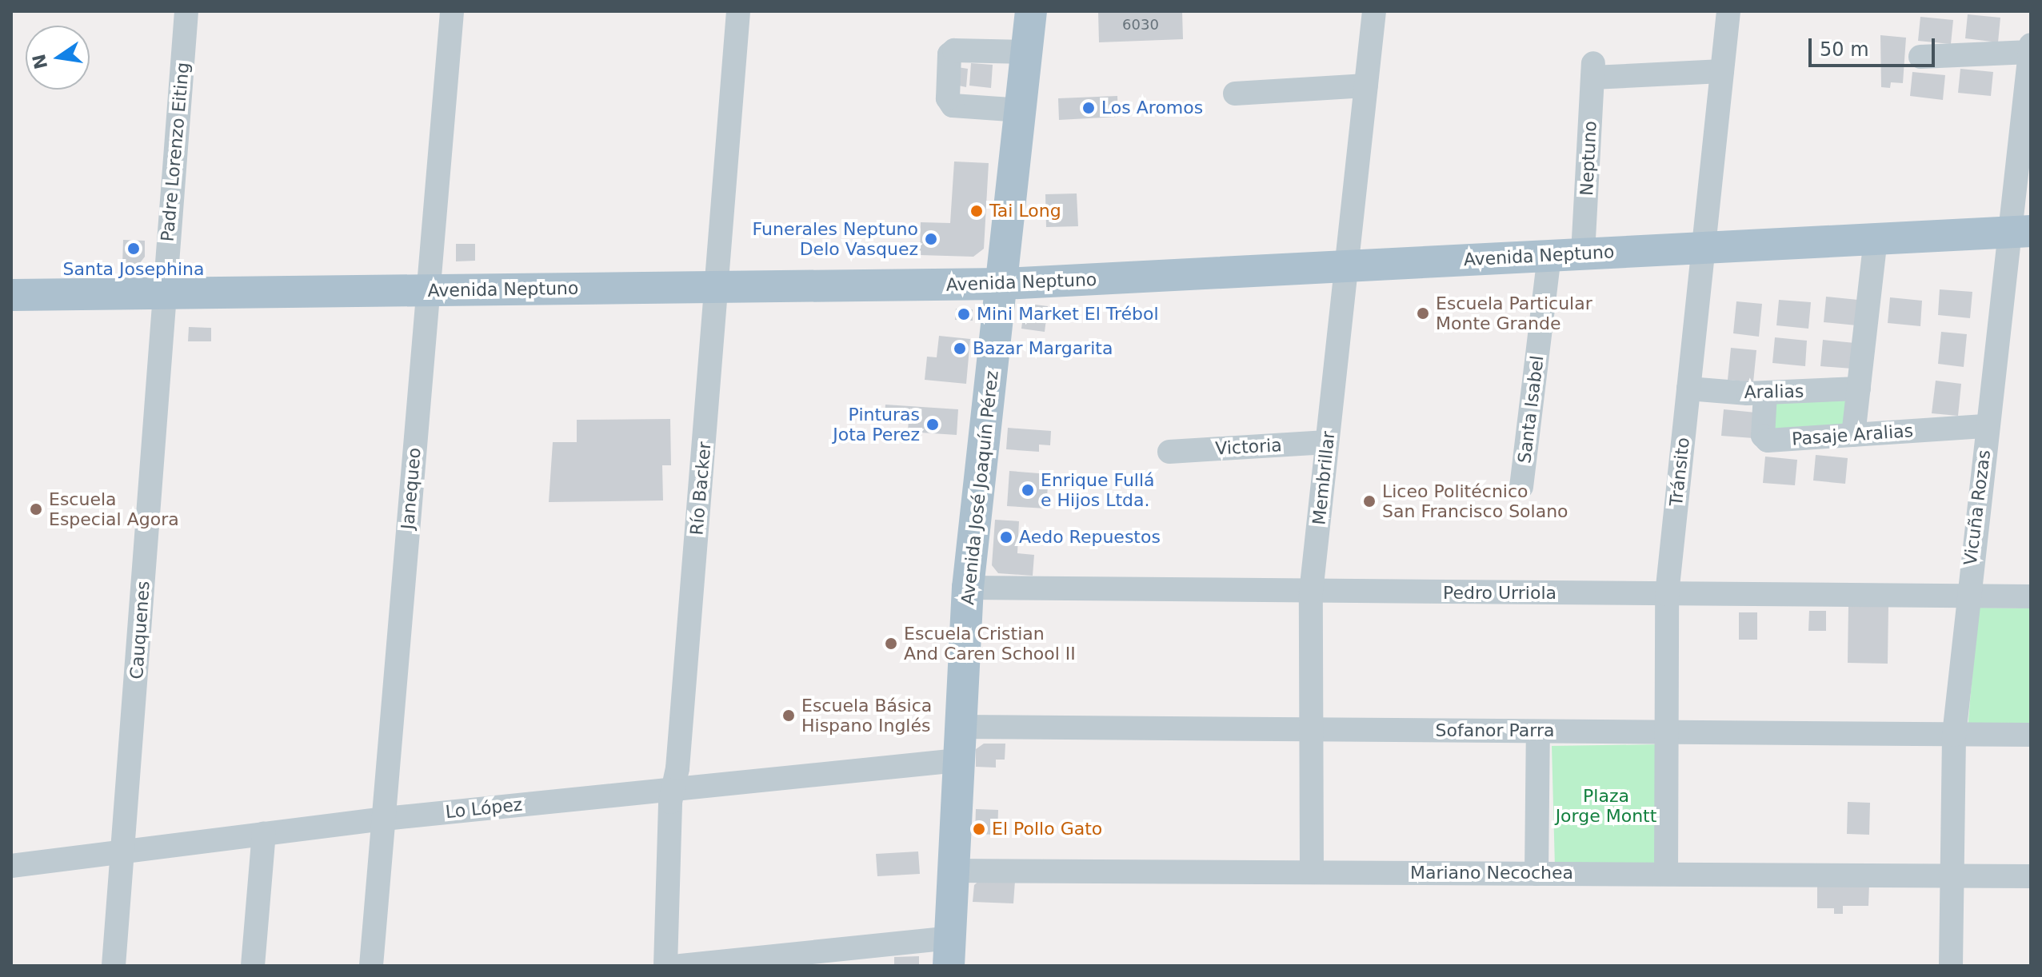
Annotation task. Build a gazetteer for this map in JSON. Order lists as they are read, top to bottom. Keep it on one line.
{"streets":{"main road":["Avenida Neptuno","Avenida José Joaquín Pérez"],"street":["Padre Lorenzo Eiting","Neptuno","Aralias","Santa Isabel","Pasaje Aralias","Victoria","Tránsito","Membrillar","Janequeo","Río Backer","Vicuña Rozas","Pedro Urriola","Cauquenes","Sofanor Parra","Lo López","Mariano Necochea"]},"crossings":[["Padre Lorenzo Eiting","Avenida Neptuno"],["Padre Lorenzo Eiting","Cauquenes"],["Neptuno","Avenida Neptuno"],["Neptuno","Tránsito"],["Avenida Neptuno","Santa Isabel"],["Avenida Neptuno","Tránsito"],["Avenida Neptuno","Membrillar"],["Avenida Neptuno","Avenida José Joaquín Pérez"],["Avenida Neptuno","Janequeo"],["Avenida Neptuno","Río Backer"],["Avenida Neptuno","Vicuña Rozas"],["Avenida Neptuno","Cauquenes"],["Aralias","Pasaje Aralias"],["Aralias","Tránsito"],["Pasaje Aralias","Vicuña Rozas"],["Victoria","Membrillar"],["Tránsito","Pedro Urriola"],["Tránsito","Sofanor Parra"],["Tránsito","Mariano Necochea"],["Membrillar","Pedro Urriola"],["Membrillar","Sofanor Parra"],["Membrillar","Mariano Necochea"],["Avenida José Joaquín Pérez","Pedro Urriola"],["Avenida José Joaquín Pérez","Sofanor Parra"],["Avenida José Joaquín Pérez","Lo López"],["Avenida José Joaquín Pérez","Mariano Necochea"],["Janequeo","Lo López"],["Río Backer","Lo López"],["Vicuña Rozas","Pedro Urriola"],["Vicuña Rozas","Sofanor Parra"],["Vicuña Rozas","Mariano Necochea"],["Cauquenes","Lo López"]],"parks":["Plaza Jorge Montt"],"places":["Los Aromos","Tai Long","Funerales Neptuno Delo Vasquez","Santa Josephina","Escuela Particular Monte Grande","Mini Market El Trébol","Bazar Margarita","Pinturas Jota Perez","Enrique Fullá e Hijos Ltda.","Liceo Politécnico San Francisco Solano","Escuela Especial Agora","Aedo Repuestos","Escuela Cristian And Caren School II","Escuela Básica Hispano Inglés","El Pollo Gato"],"house_numbers":["6030"],"scale_bar":"50 m","north":"left"}
